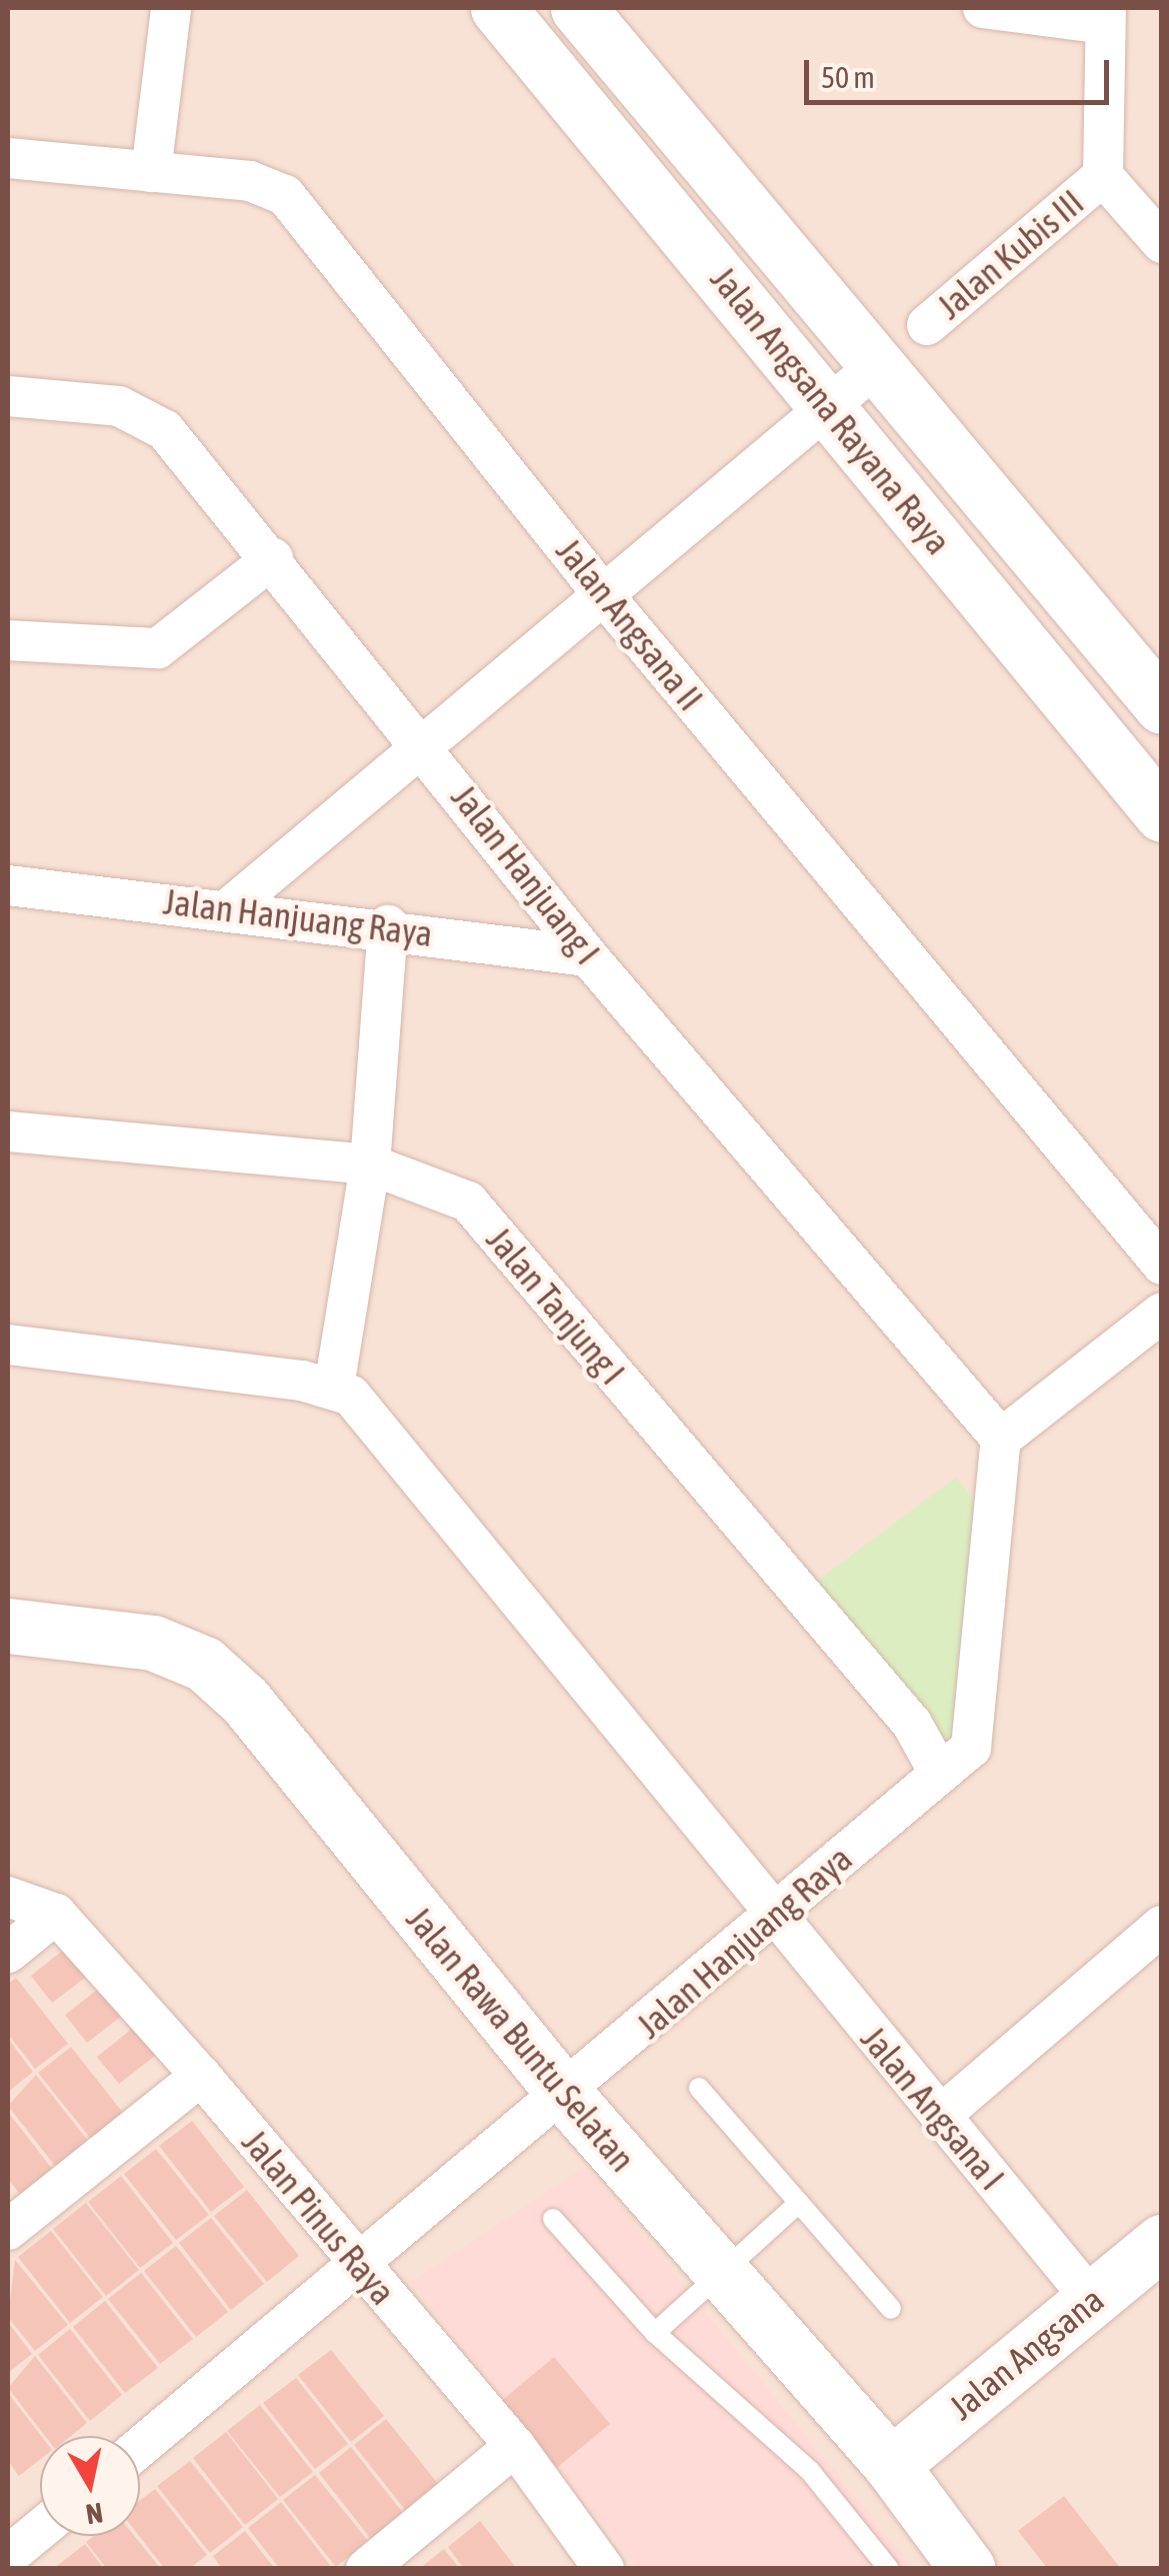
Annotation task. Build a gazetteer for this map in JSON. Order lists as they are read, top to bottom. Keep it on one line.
{"streets":{"street":["Jalan Kubis III","Jalan Angsana Rayana Raya","Jalan Angsana II","Jalan Hanjuang I","Jalan Hanjuang Raya","Jalan Tanjung I","Jalan Rawa Buntu Selatan","Jalan Angsana I","Jalan Pinus Raya","Jalan Angsana"]},"crossings":[["Jalan Hanjuang I","Jalan Hanjuang Raya"],["Jalan Hanjuang Raya","Jalan Tanjung I"],["Jalan Hanjuang Raya","Jalan Rawa Buntu Selatan"],["Jalan Hanjuang Raya","Jalan Angsana I"],["Jalan Hanjuang Raya","Jalan Pinus Raya"],["Jalan Rawa Buntu Selatan","Jalan Angsana"],["Jalan Angsana I","Jalan Angsana"]],"scale_bar":"50 m","north":"bottom"}
